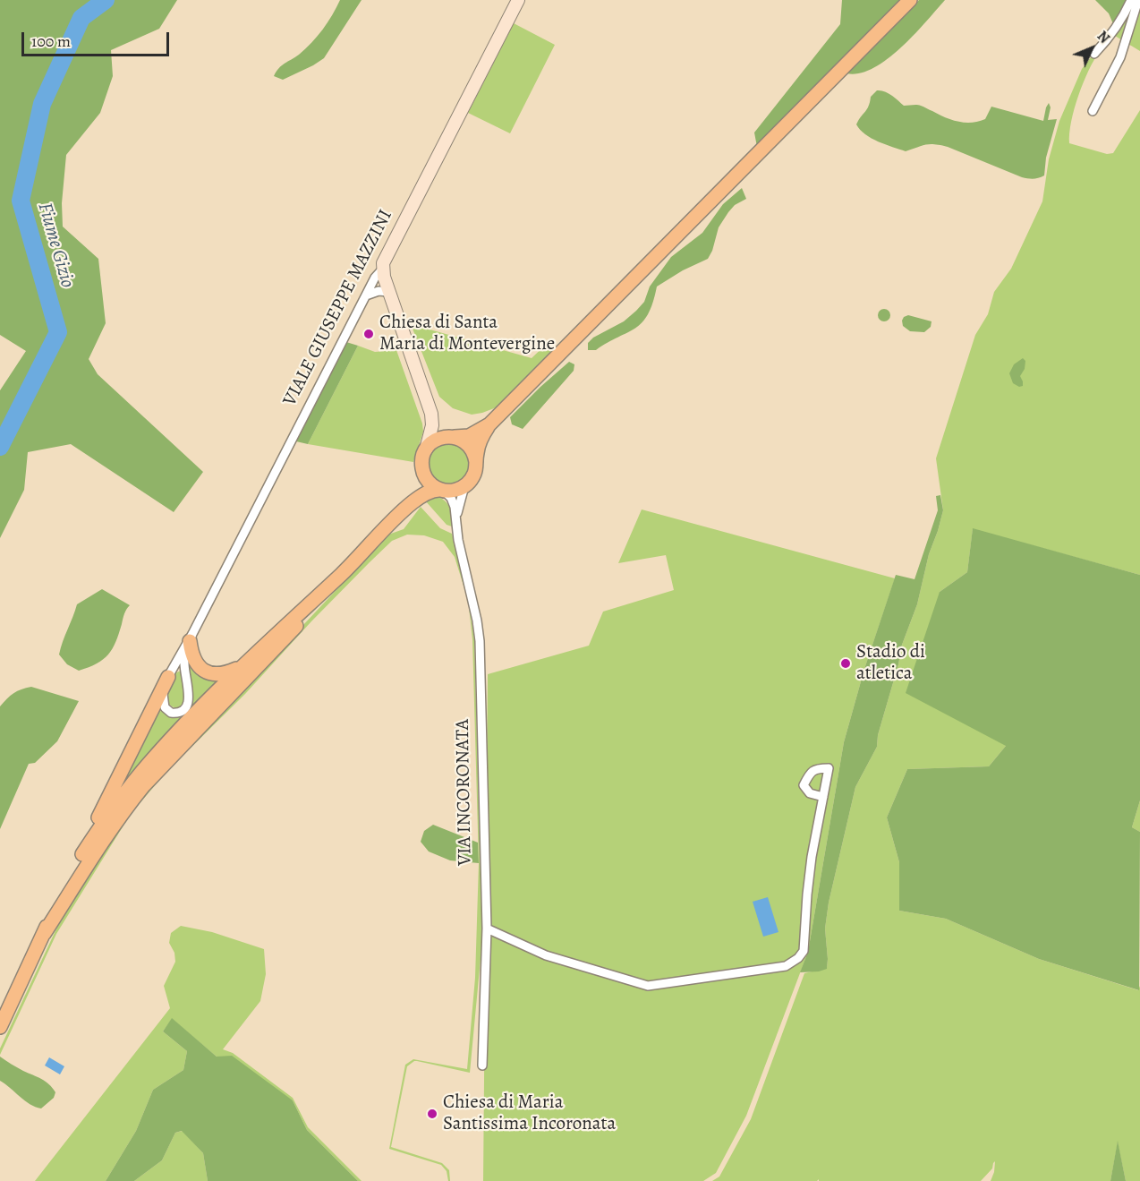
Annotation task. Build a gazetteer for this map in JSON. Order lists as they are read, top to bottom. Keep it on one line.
{"streets":{"main road":["VIALE GIUSEPPE MAZZINI"],"street":["VIA INCORONATA"]},"water":["Fiume Gizio"],"places":["Chiesa di Santa Maria di Montevergine","Stadio di atletica","Chiesa di Maria Santissima Incoronata"],"scale_bar":"100 m","north":"top right"}
